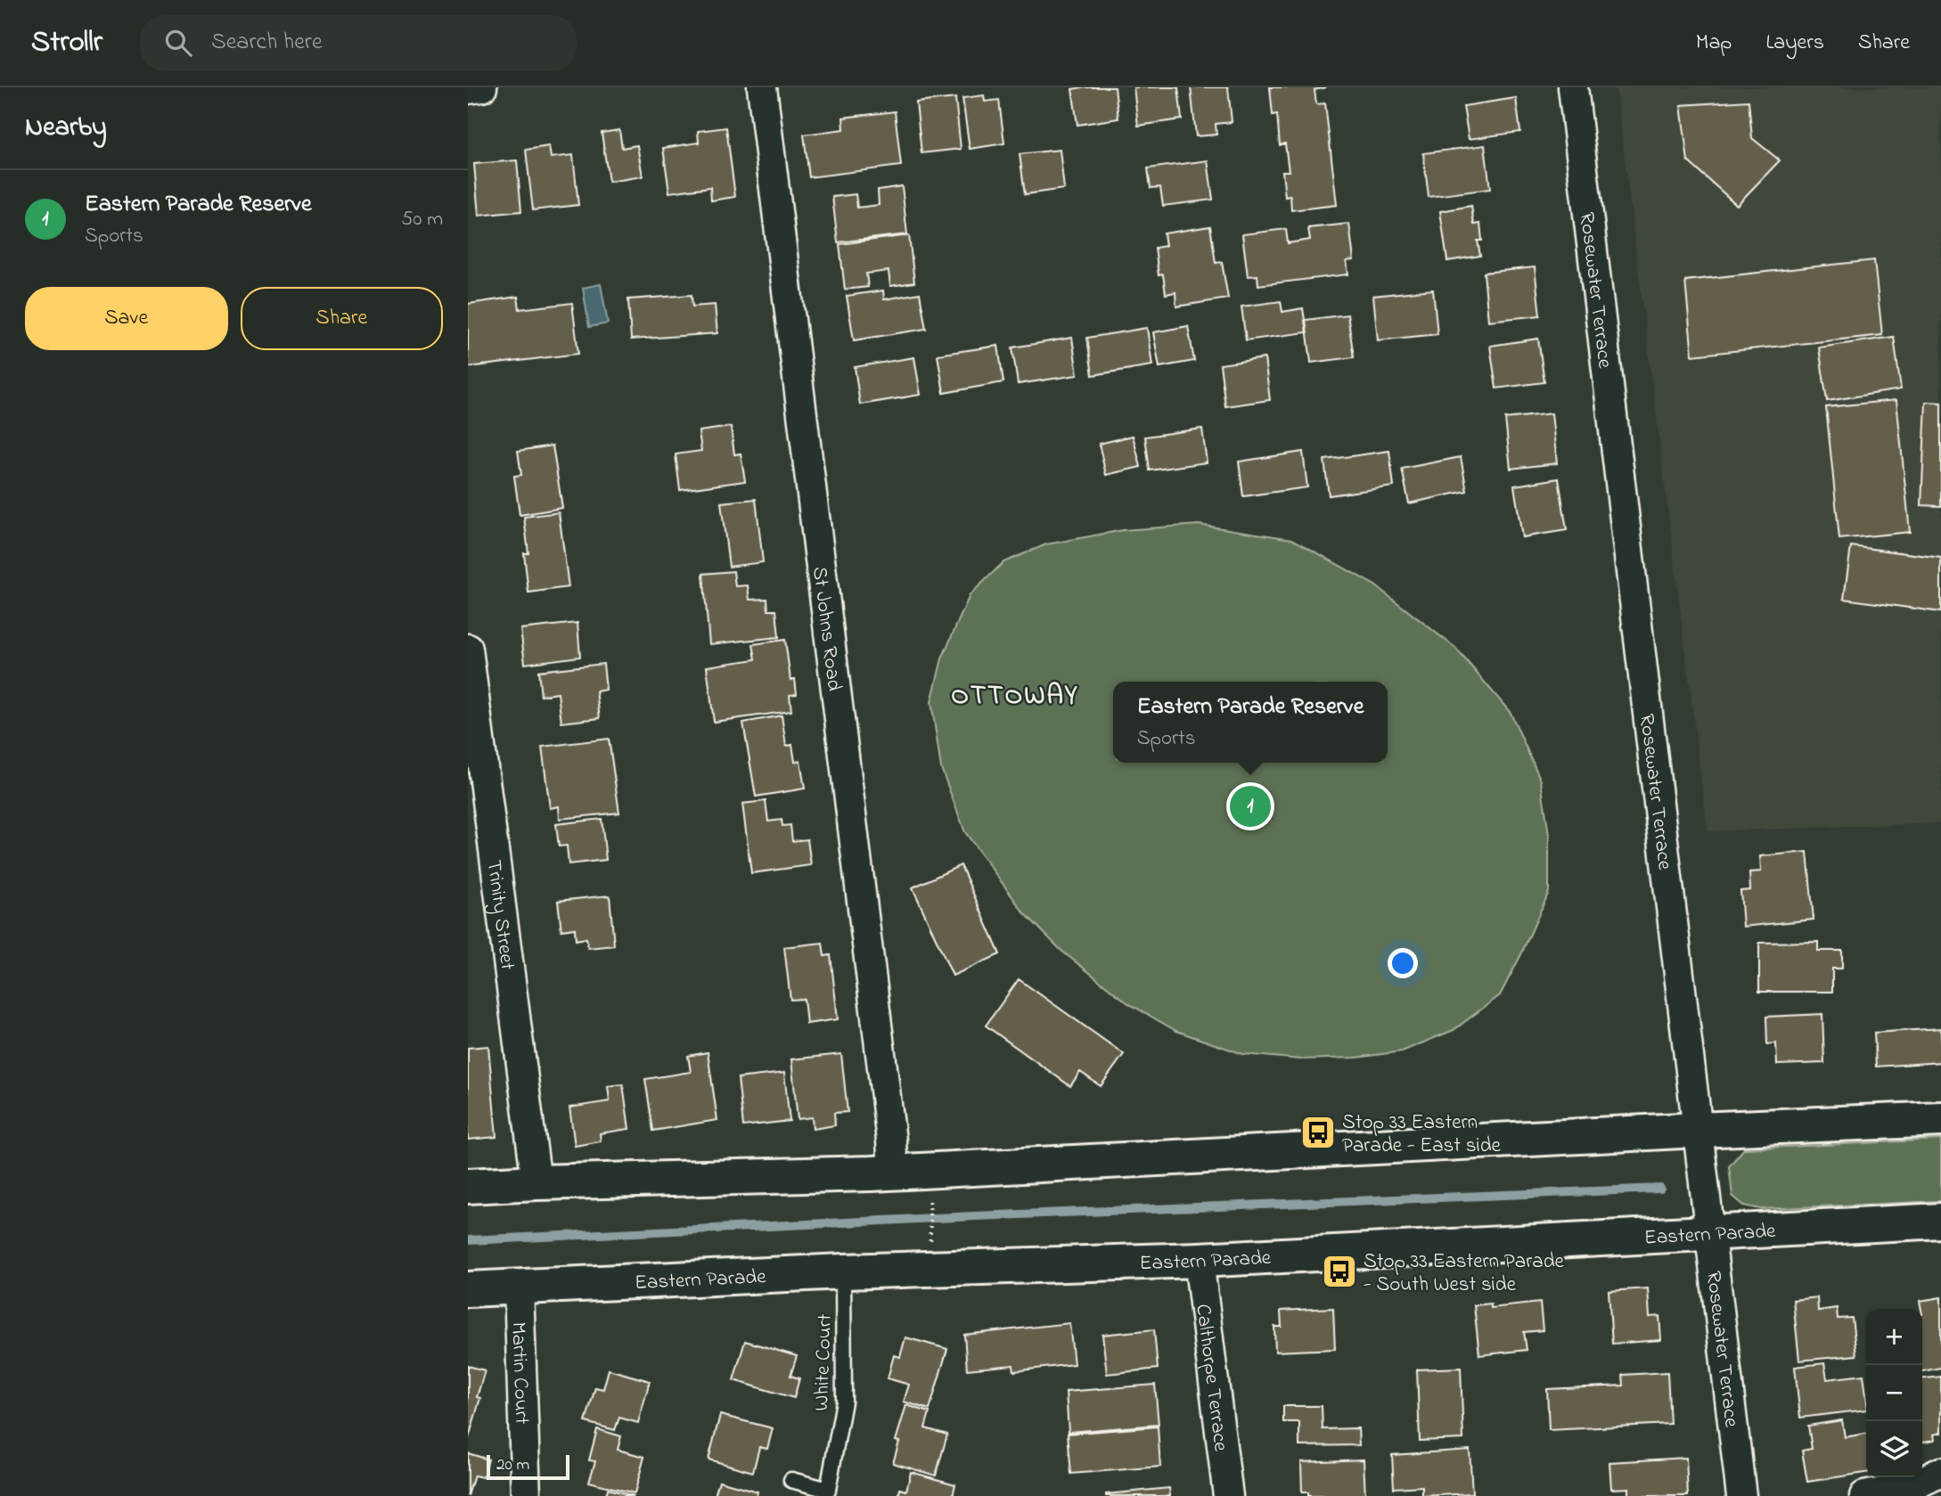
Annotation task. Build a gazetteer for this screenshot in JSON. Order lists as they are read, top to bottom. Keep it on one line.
{"streets":{"main road":["Eastern Parade"],"street":["Rosewater Terrace","St Johns Road","Trinity Street","Martin Court","Calthorpe Terrace"],"lane":["White Court"]},"crossings":[["Rosewater Terrace","Eastern Parade"],["Eastern Parade","White Court"],["Eastern Parade","Martin Court"],["Eastern Parade","Calthorpe Terrace"]],"districts":["OTTOWAY"],"places":{"bus stop":["Stop 33 Eastern Parade - East side","Stop 33 Eastern Parade - South West side"]},"scale_bar":"20 m","page":{"header":"Strollr","search":"Search here","nav":["Map","Layers","Share"],"heading":"Nearby","list":[{"mark":"1","name":"Eastern Parade Reserve","note":"Sports","value":"50 m"}],"buttons":["Save","Share"],"popup":["Eastern Parade Reserve","Sports"],"pins":"1","map_buttons":["+","−"],"scale":"20 m"}}
